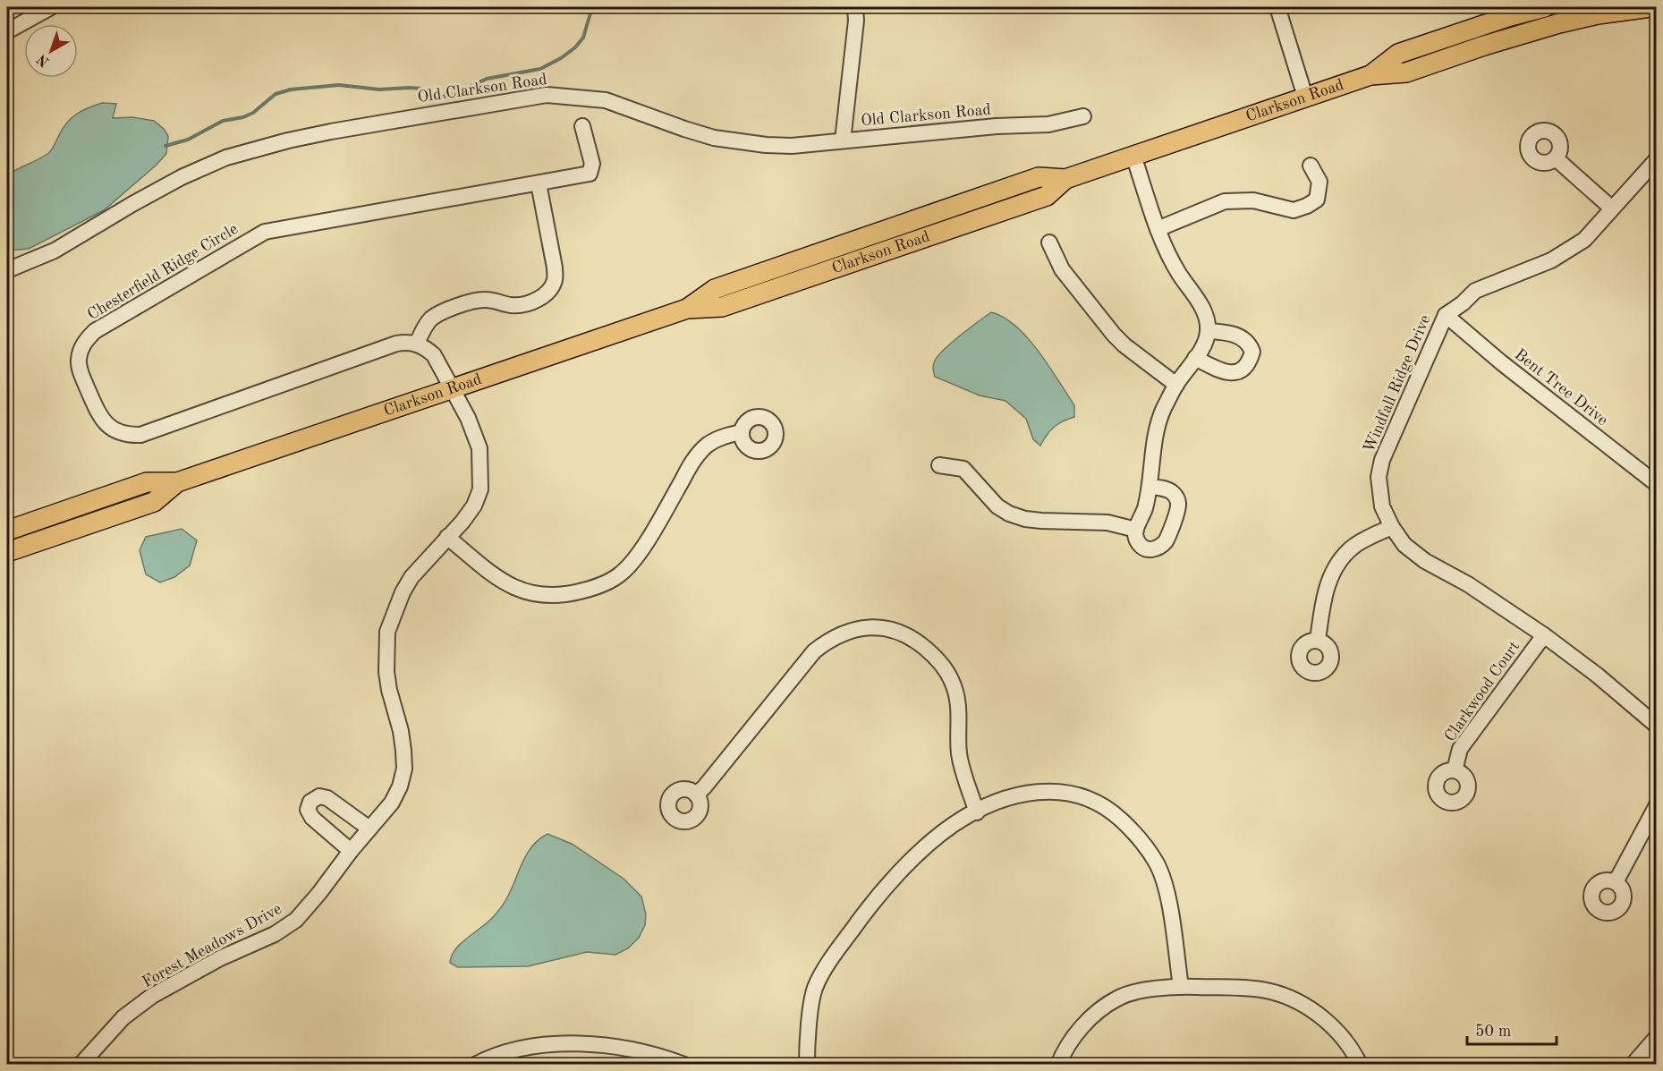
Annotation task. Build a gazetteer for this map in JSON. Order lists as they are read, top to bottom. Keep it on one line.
{"streets":{"main road":["Clarkson Road"],"street":["Old Clarkson Road","Chesterfield Ridge Circle","Windfall Ridge Drive","Bent Tree Drive","Clarkwood Court","Forest Meadows Drive"]},"crossings":[["Clarkson Road","Forest Meadows Drive"],["Windfall Ridge Drive","Bent Tree Drive"],["Windfall Ridge Drive","Clarkwood Court"]],"scale_bar":"50 m","north":"bottom left"}
